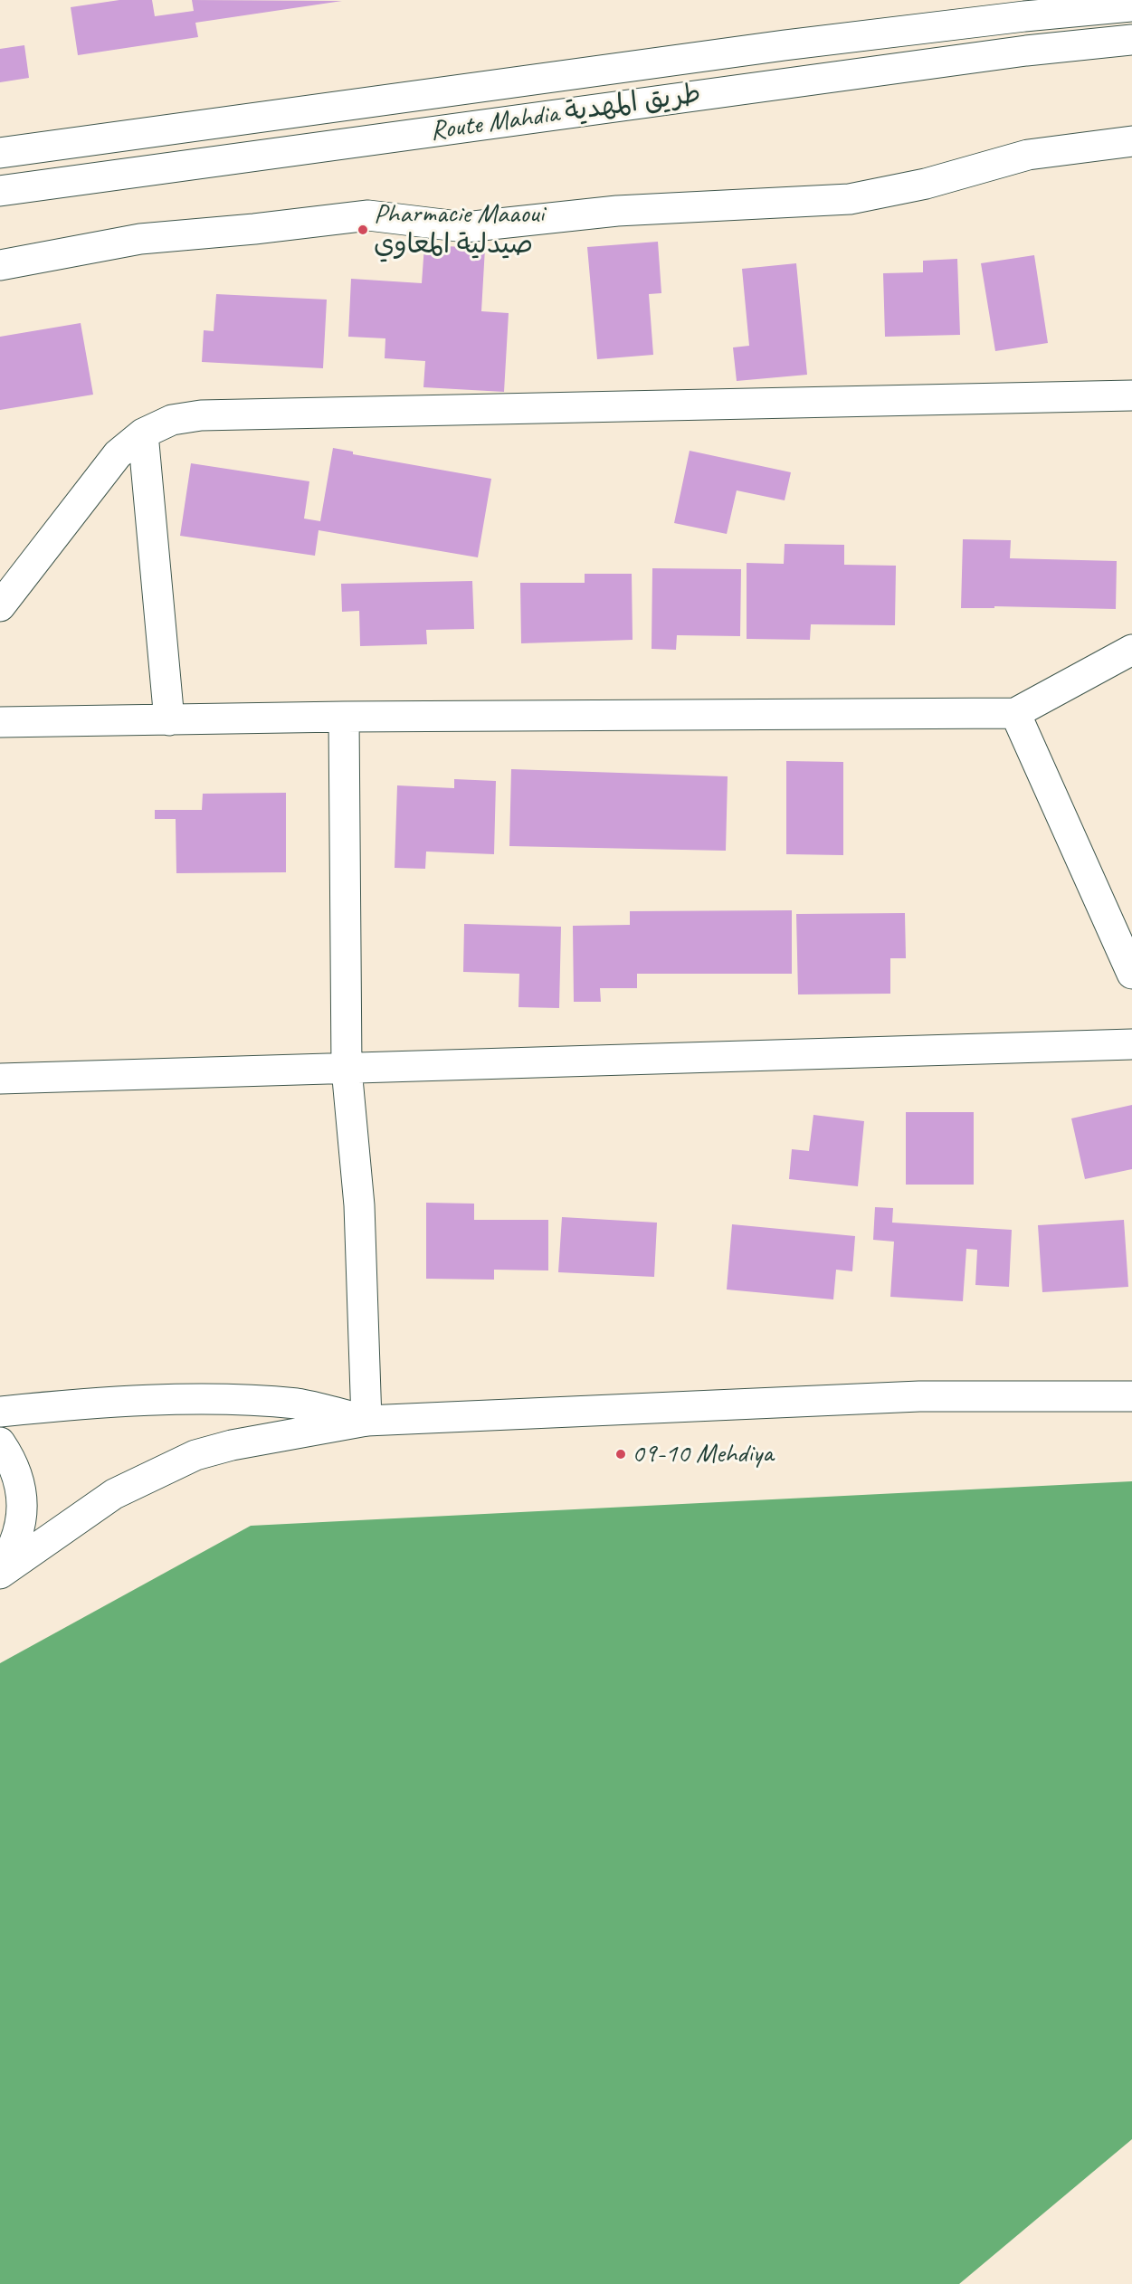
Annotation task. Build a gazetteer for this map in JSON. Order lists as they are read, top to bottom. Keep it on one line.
{"streets":{"street":["Route Mahdia طريق المهدية"]},"places":["Pharmacie Maaoui صيدلية المعاوي","09-10 Mehdiya"]}
